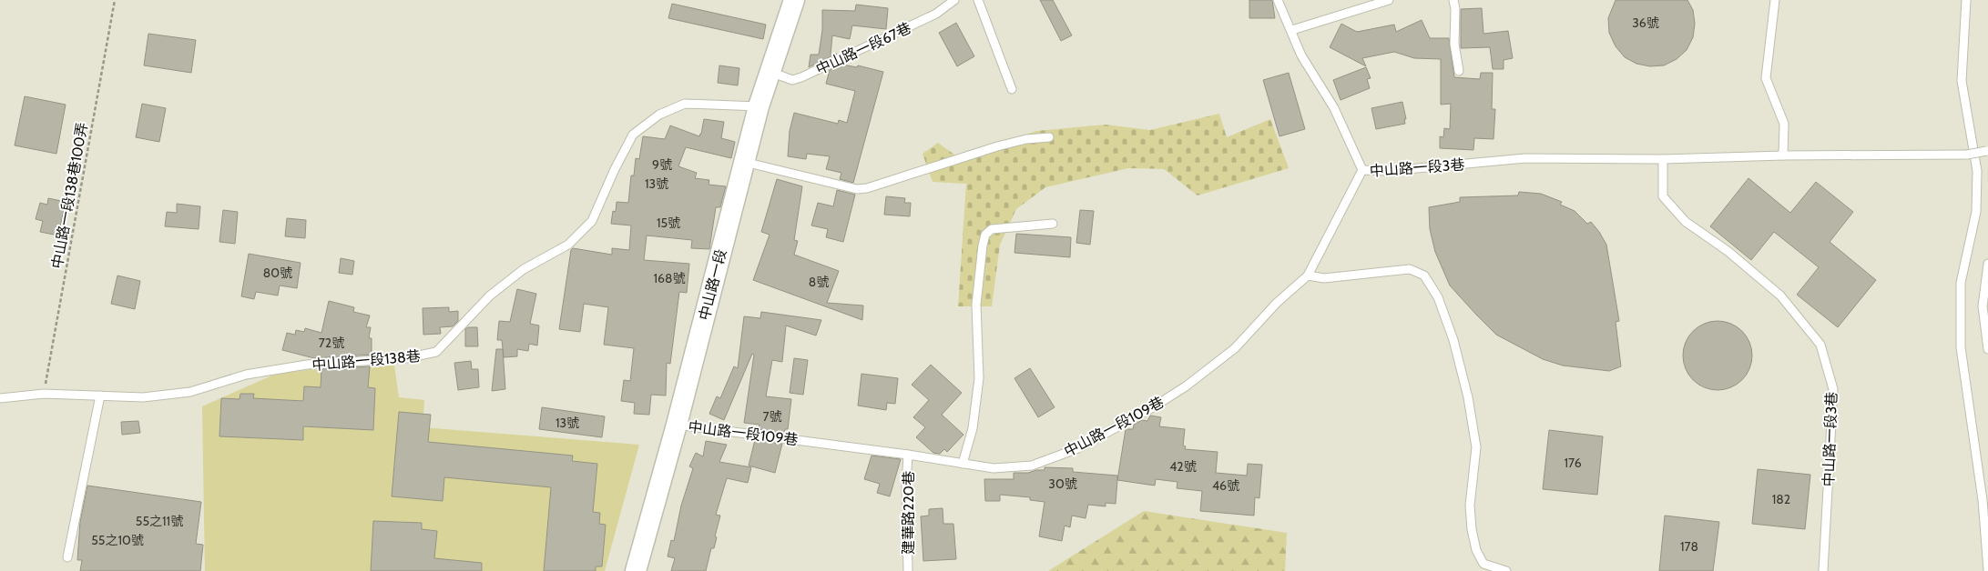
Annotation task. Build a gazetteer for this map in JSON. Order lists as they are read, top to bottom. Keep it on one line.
{"streets":{"street":["中山路一段"],"lane":["中山路一段67巷","中山路一段3巷","中山路一段138巷","中山路一段109巷","建華路220巷"],"path":["中山路一段138巷100弄"]},"crossings":[["中山路一段67巷","中山路一段"],["中山路一段3巷","中山路一段109巷"],["中山路一段138巷100弄","中山路一段138巷"],["中山路一段","中山路一段138巷"],["中山路一段","中山路一段109巷"],["中山路一段109巷","建華路220巷"]],"house_numbers":["36號","9號","13號","15號","80號","168號","8號","72號","7號","13號","176","42號","30號","46號","182","55之11號","55之10號","178"]}
